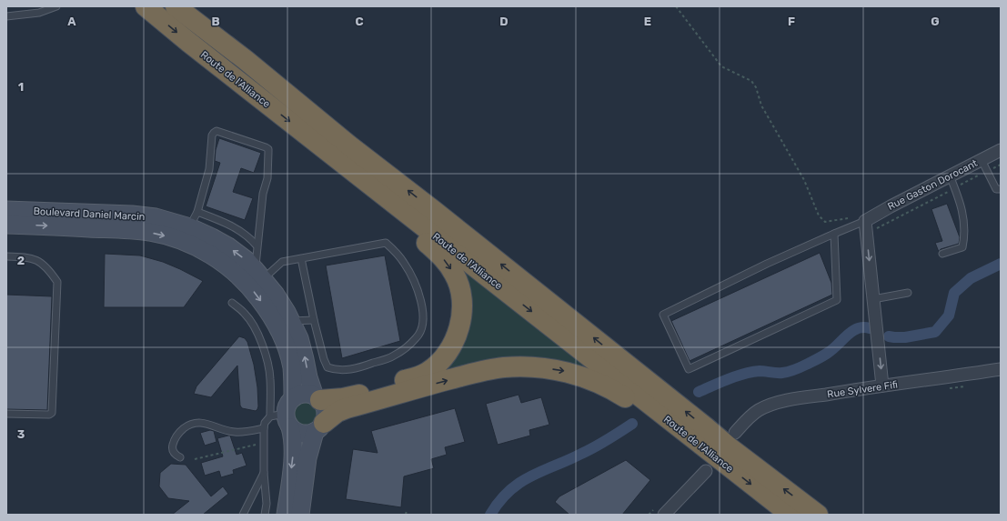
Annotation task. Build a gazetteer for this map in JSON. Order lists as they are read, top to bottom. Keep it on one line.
{"streets":{"highway":["Route de l'Alliance"],"main road":["Boulevard Daniel Marcin"],"street":["Rue Gaston Dorocant","Rue Sylvere Fifi"]},"grid":{"columns":["A","B","C","D","E","F","G"],"rows":["1","2","3"]}}
